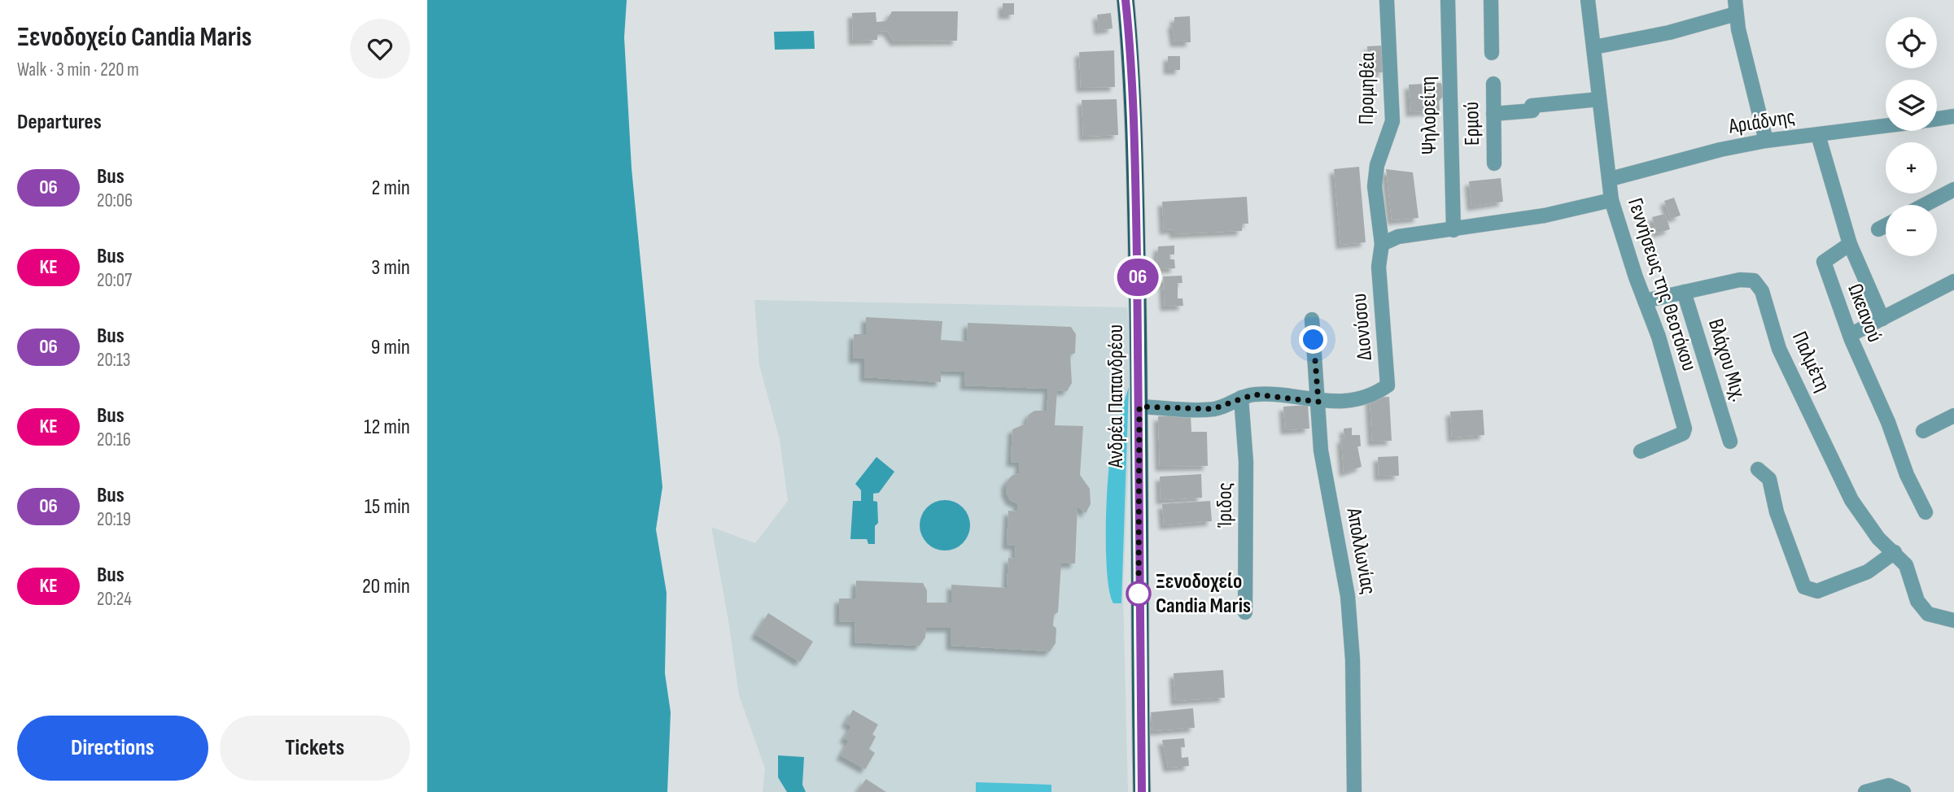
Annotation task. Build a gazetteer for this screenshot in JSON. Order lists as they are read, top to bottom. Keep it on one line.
{"streets":{"main road":["Ανδρέα Παπανδρέου"],"street":["Προμηθέα","Ψηλορείτη","Αριάδνης","Ερμού","Γεννήσεως της Θεοτόκου","Ωκεανού","Διονύσου","Βλάχου Μιχ.","Παλμέτη","Ίριδος","Απολλωνίας"]},"crossings":[["Προμηθέα","Διονύσου"],["Αριάδνης","Γεννήσεως της Θεοτόκου"],["Γεννήσεως της Θεοτόκου","Παλμέτη"],["Διονύσου","Ανδρέα Παπανδρέου"],["Διονύσου","Ίριδος"],["Διονύσου","Απολλωνίας"],["Βλάχου Μιχ.","Παλμέτη"]],"places":["Ξενοδοχείο Candia Maris"],"lines":["bus line 06"],"page":{"heading":[["Ξενοδοχείο Candia Maris","Walk · 3 min · 220 m"],"Departures"],"on_map":"06","map_buttons":["+","−"],"list":[{"mark":"06","name":"Bus","note":"20:06","value":"2 min"},{"mark":"KE","name":"Bus","note":"20:07","value":"3 min"},{"mark":"06","name":"Bus","note":"20:13","value":"9 min"},{"mark":"KE","name":"Bus","note":"20:16","value":"12 min"},{"mark":"06","name":"Bus","note":"20:19","value":"15 min"},{"mark":"KE","name":"Bus","note":"20:24","value":"20 min"}],"buttons":["Directions","Tickets"]}}
